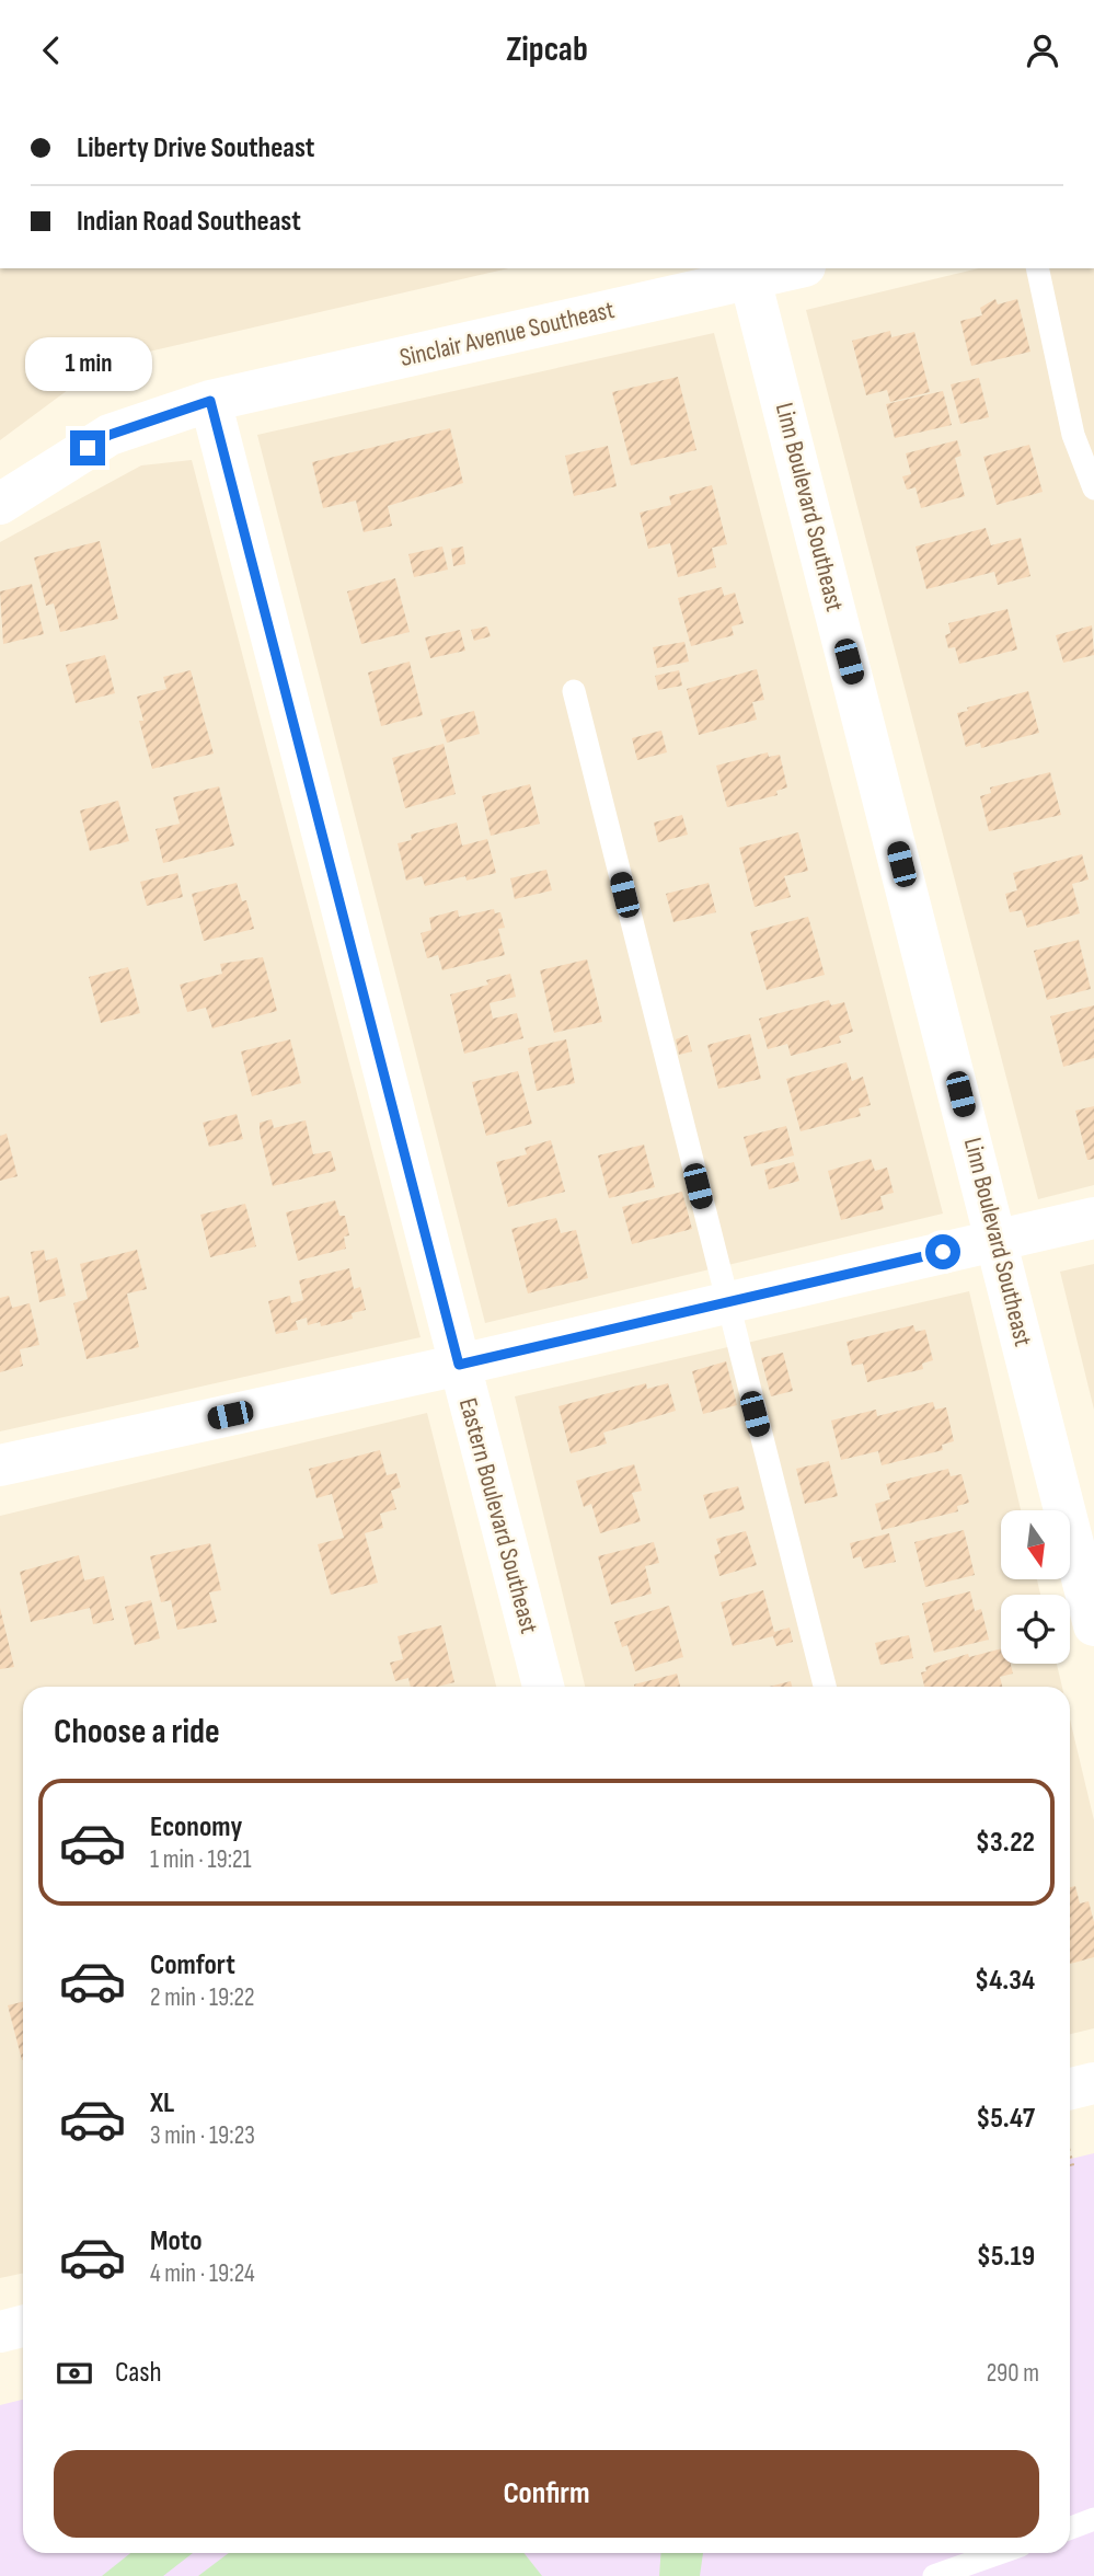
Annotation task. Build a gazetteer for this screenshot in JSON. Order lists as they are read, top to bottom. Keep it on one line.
{"streets":{"street":["Sinclair Avenue Southeast","Linn Boulevard Southeast","Eastern Boulevard Southeast"]},"crossings":[["Sinclair Avenue Southeast","Linn Boulevard Southeast"],["Sinclair Avenue Southeast","Eastern Boulevard Southeast"]],"north":"bottom","page":{"header":"Zipcab","banner":["Liberty Drive Southeast","Indian Road Southeast"],"bubble":"1 min","heading":"Choose a ride","list":[{"name":"Economy","note":"1 min · 19:21","value":"$3.22"},{"name":"Comfort","note":"2 min · 19:22","value":"$4.34"},{"name":"XL","note":"3 min · 19:23","value":"$5.47"},{"name":"Moto","note":"4 min · 19:24","value":"$5.19"}],"pay":["Cash","290 m"],"buttons":"Confirm"}}
